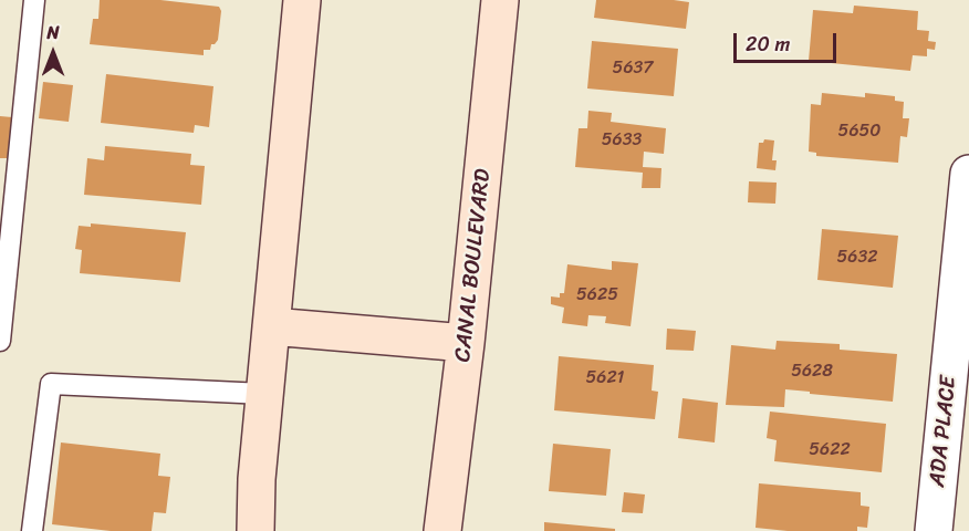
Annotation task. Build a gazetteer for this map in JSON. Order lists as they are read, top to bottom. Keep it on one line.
{"streets":{"main road":["CANAL BOULEVARD"],"street":["ADA PLACE"]},"house_numbers":["5637","5650","5633","5632","5625","5628","5621","5622"],"scale_bar":"20 m","north":"top"}
